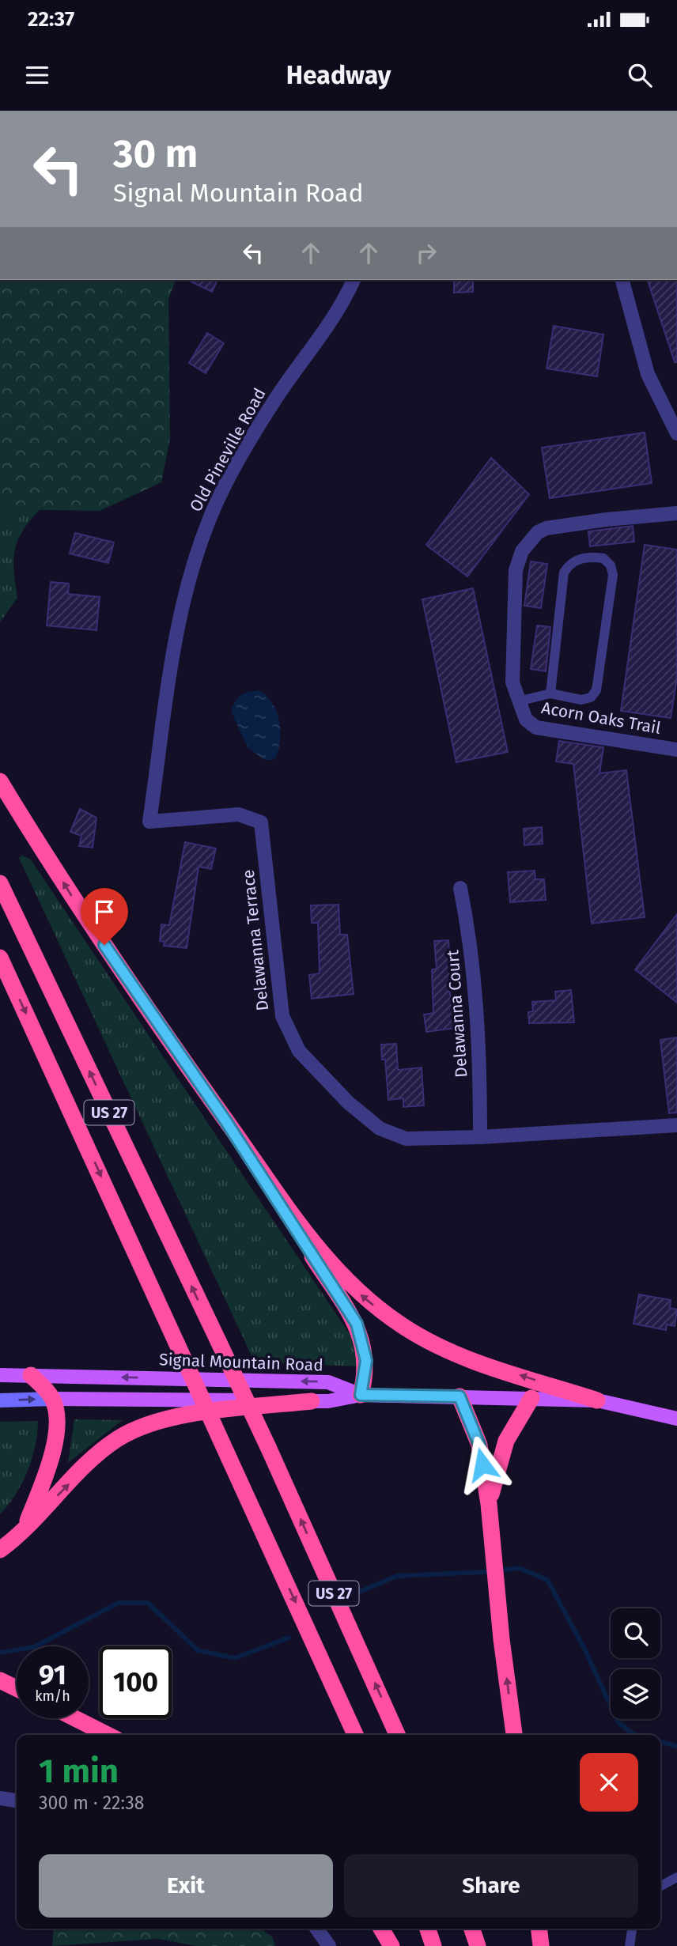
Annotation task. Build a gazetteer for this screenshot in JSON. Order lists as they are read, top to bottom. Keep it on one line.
{"streets":{"highway":["US 27"],"main road":["Signal Mountain Road"],"street":["Old Pineville Road","Acorn Oaks Trail","Delawanna Terrace","Delawanna Court"]},"crossings":[["Old Pineville Road","Delawanna Terrace"],["Delawanna Terrace","Delawanna Court"]],"page":{"status":"22:37","header":"Headway","turn":["30 m","Signal Mountain Road"],"speed":"91 km/h","limit":"100","heading":["1 min","300 m · 22:38"],"buttons":["Exit","Share"]}}
